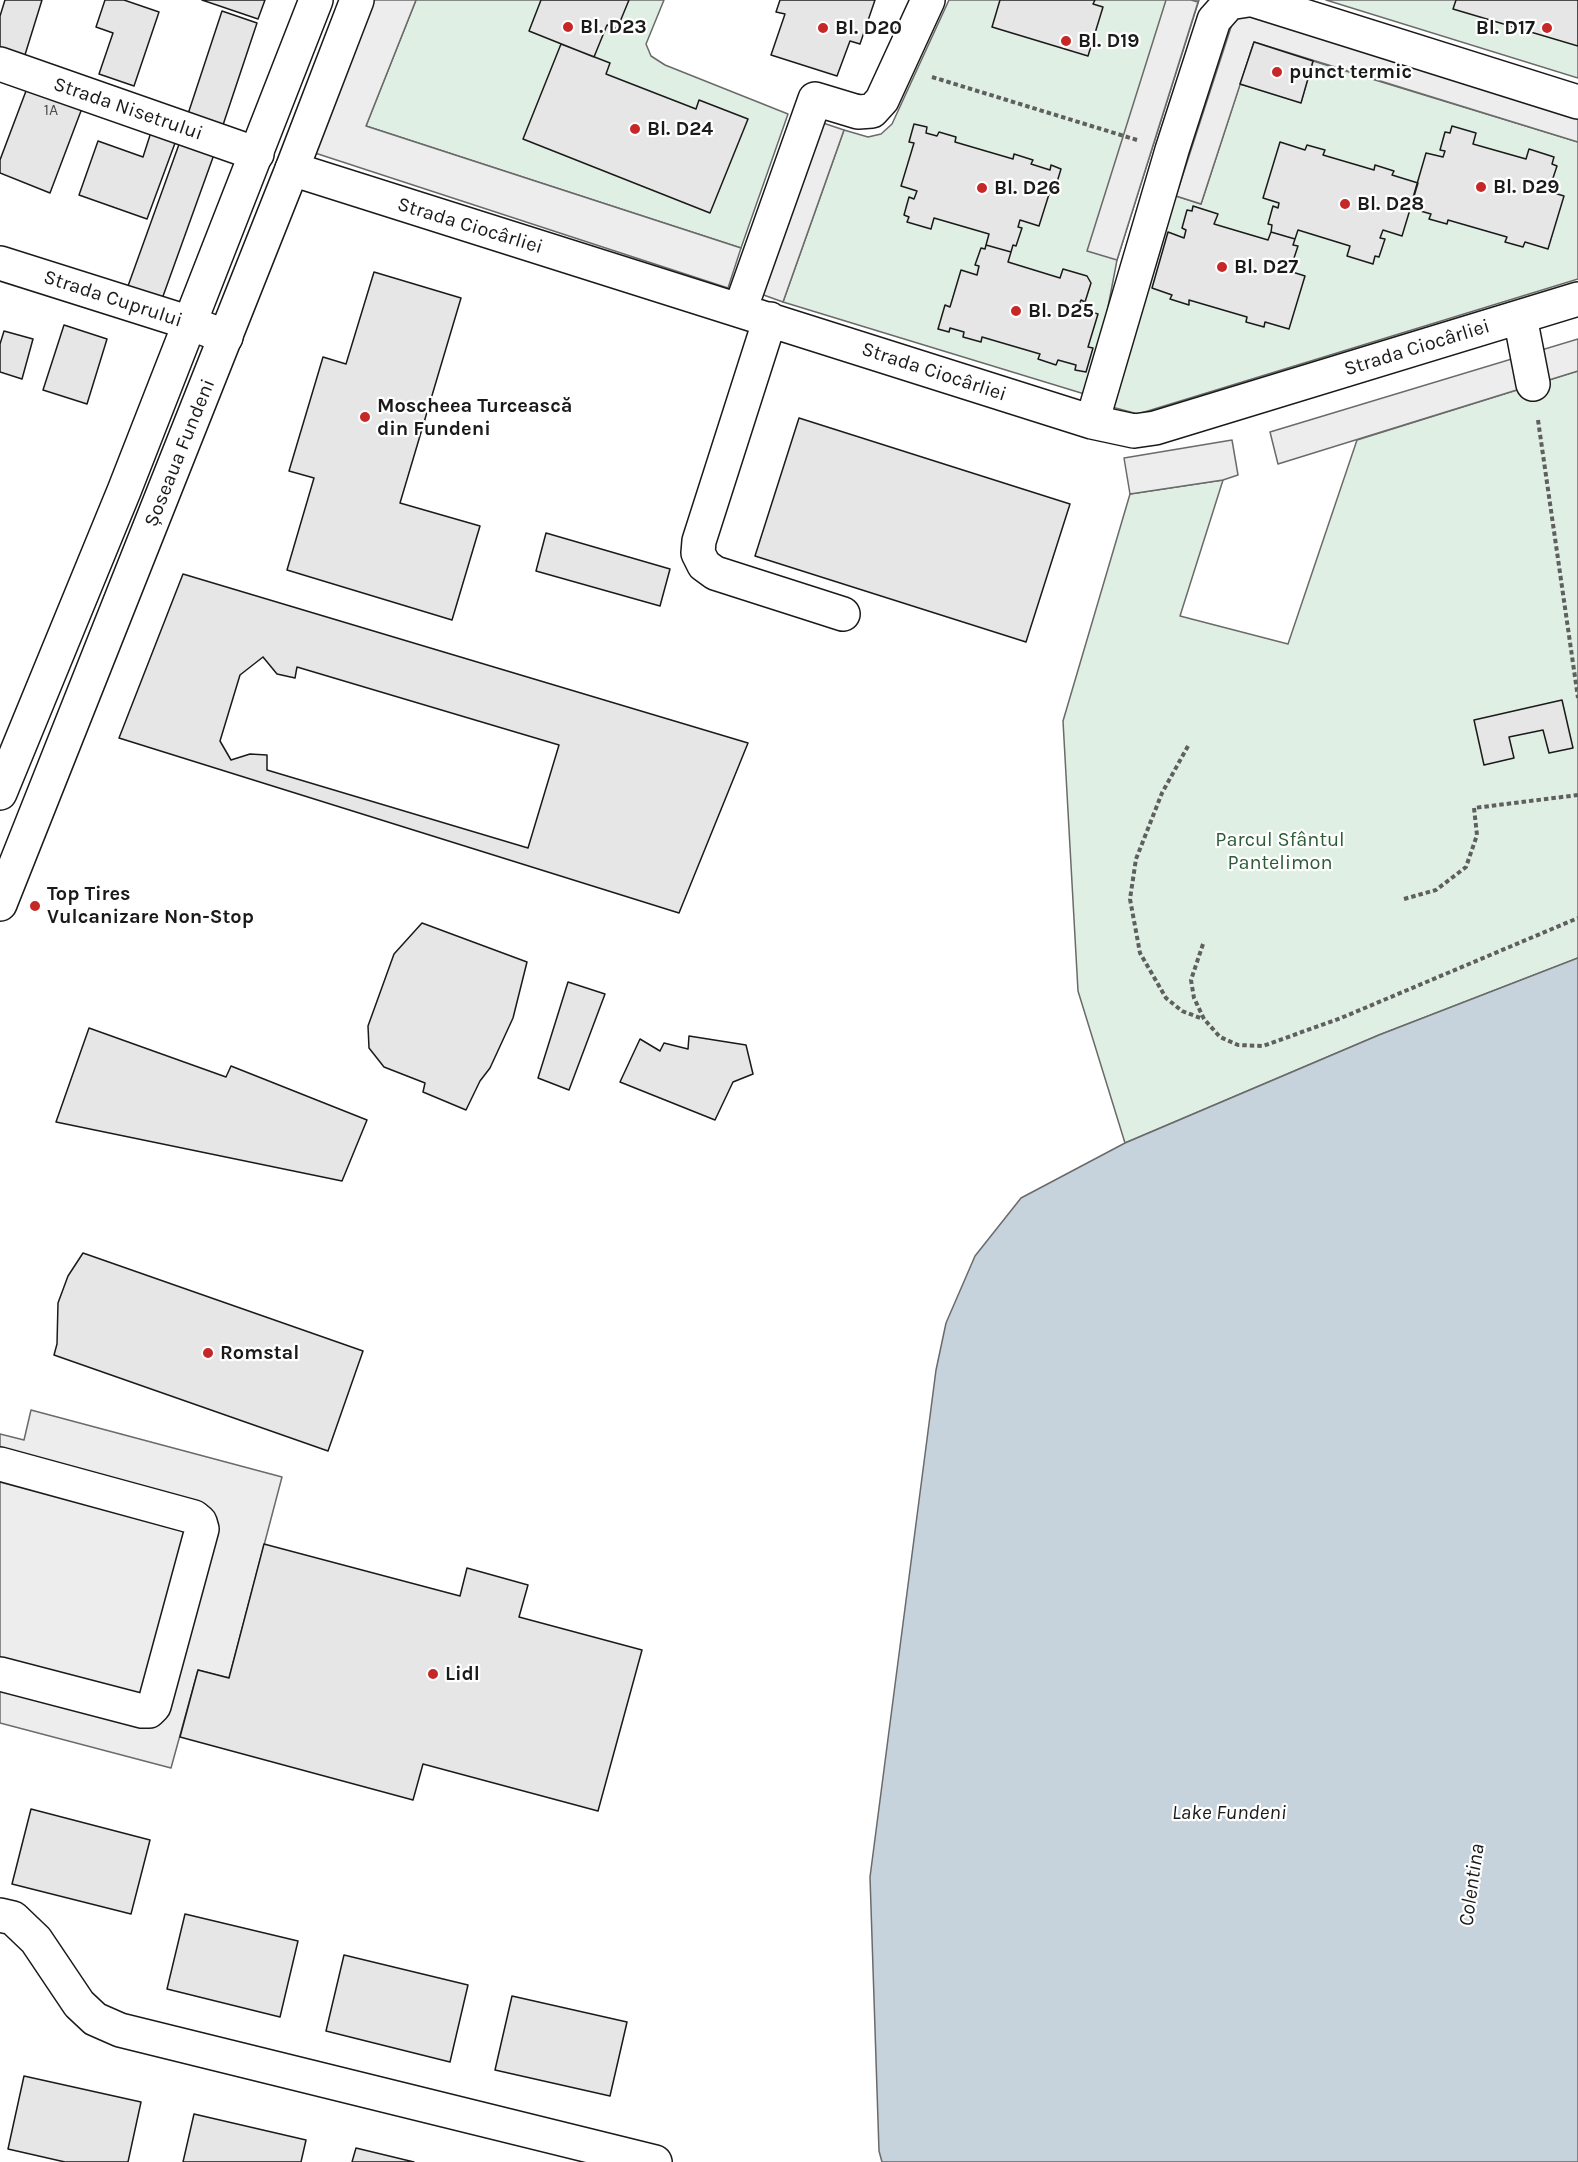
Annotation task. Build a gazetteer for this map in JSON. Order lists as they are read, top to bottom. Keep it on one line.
{"streets":{"street":["Strada Nisetrului","Strada Ciocârliei","Strada Cuprului","Șoseaua Fundeni"]},"crossings":[["Strada Nisetrului","Șoseaua Fundeni"],["Strada Ciocârliei","Șoseaua Fundeni"],["Strada Cuprului","Șoseaua Fundeni"]],"water":["Lake Fundeni","Colentina"],"parks":["Parcul Sfântul Pantelimon"],"places":["Bl. D23","Bl. D20","Bl. D17","Bl. D19","punct termic","Bl. D24","Bl. D29","Bl. D26","Bl. D28","Bl. D27","Bl. D25","Moscheea Turcească din Fundeni","Top Tires Vulcanizare Non-Stop","Romstal","Lidl"],"house_numbers":["1A"]}
